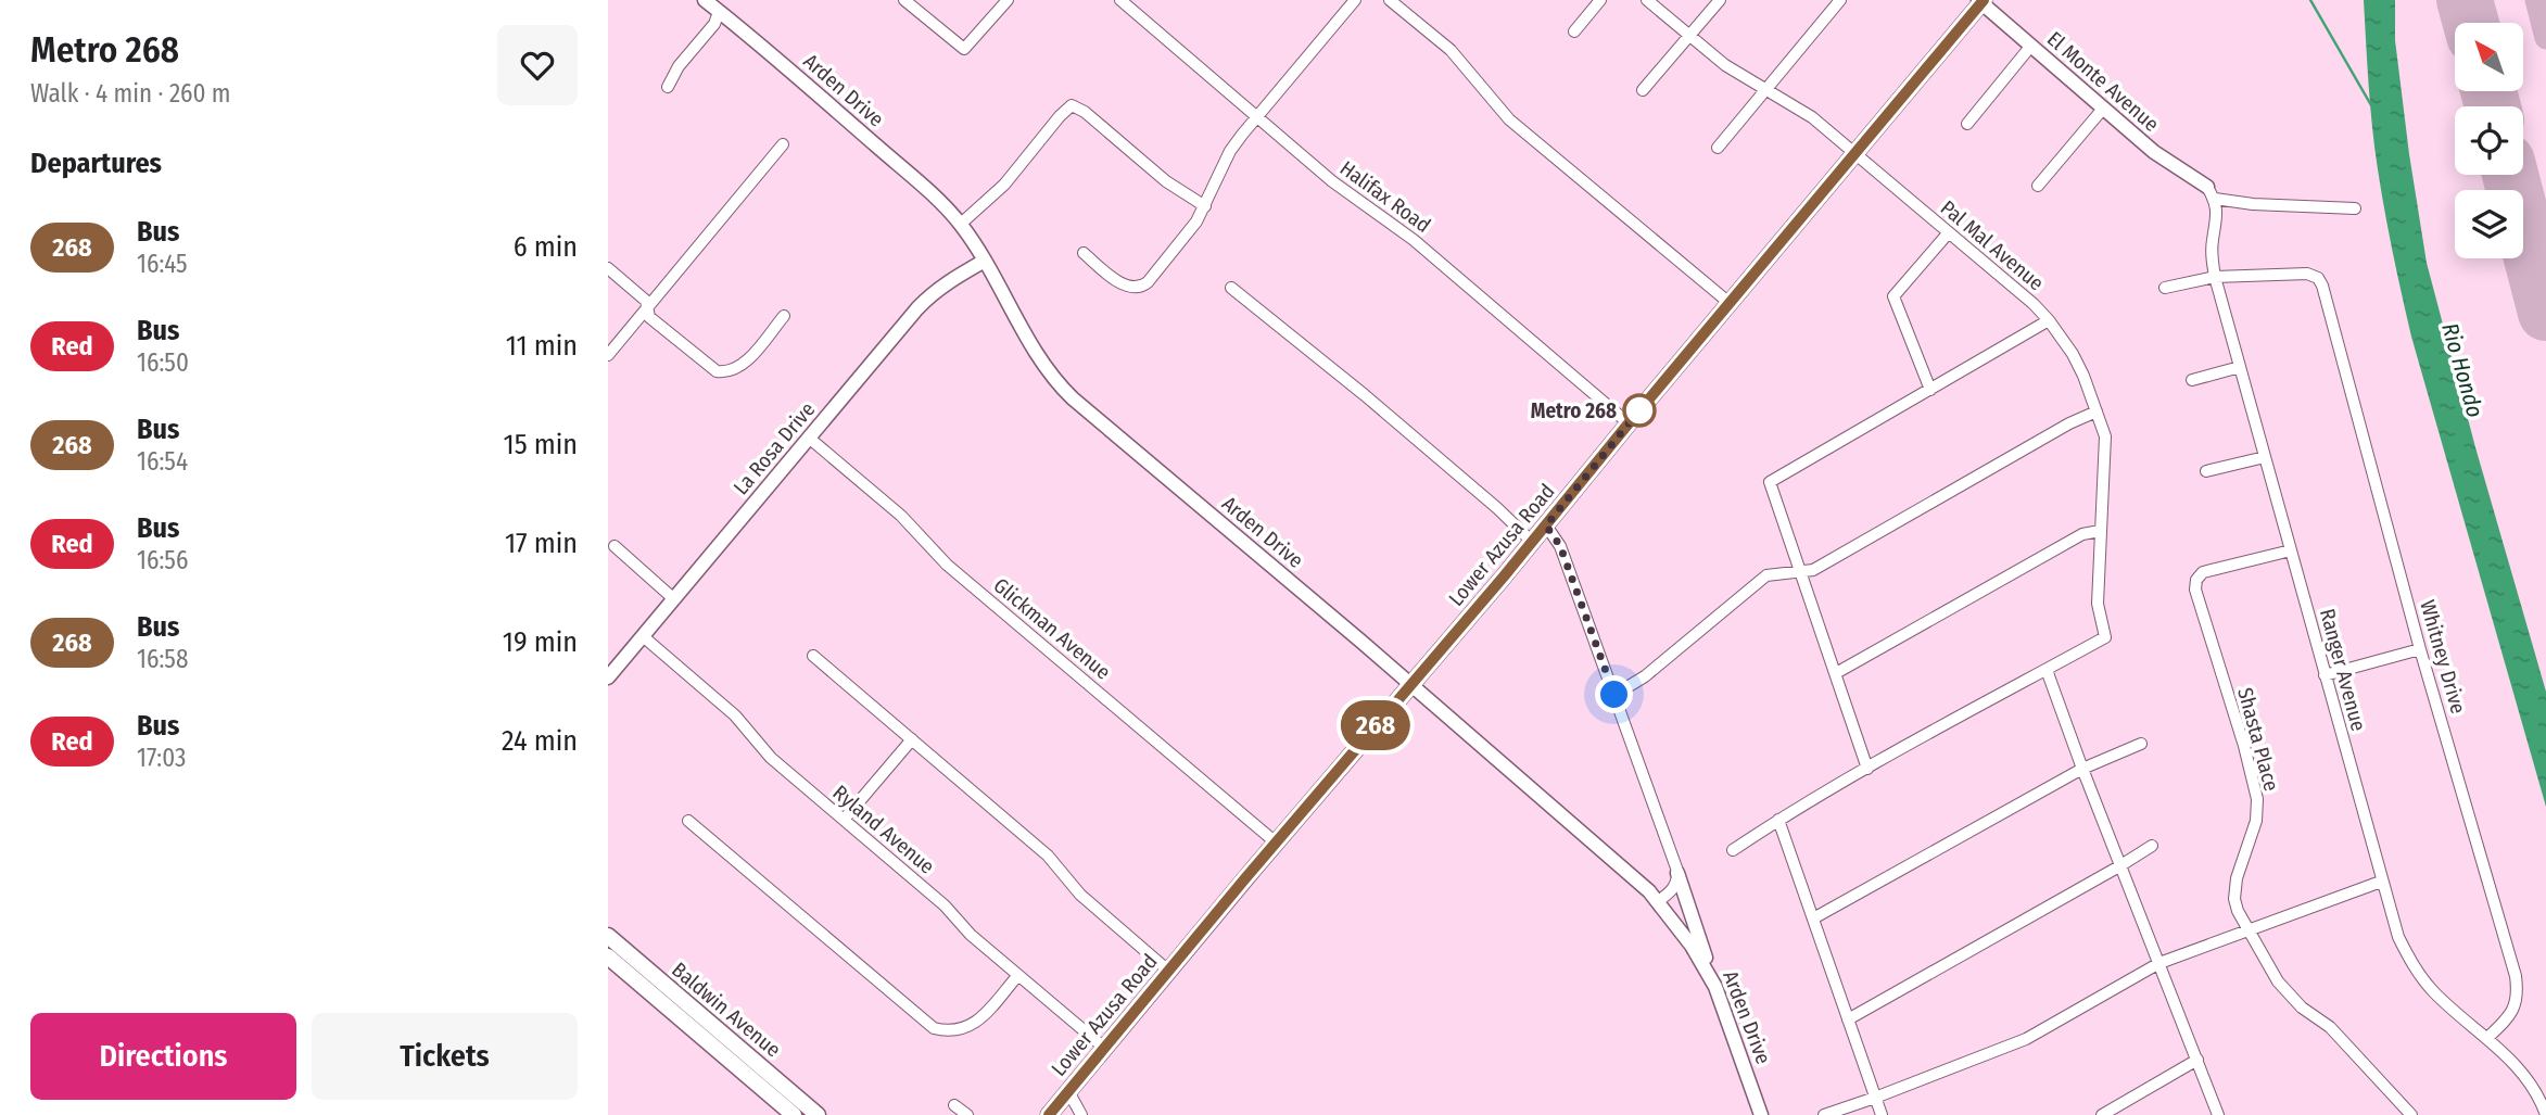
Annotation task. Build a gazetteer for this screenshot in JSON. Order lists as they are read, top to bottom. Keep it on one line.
{"streets":{"main road":["Lower Azusa Road","Baldwin Avenue"],"street":["El Monte Avenue","Arden Drive","Halifax Road","Pal Mal Avenue","La Rosa Drive","Glickman Avenue","Whitney Drive","Ranger Avenue","Shasta Place","Ryland Avenue"]},"crossings":[["El Monte Avenue","Lower Azusa Road"],["El Monte Avenue","Ranger Avenue"],["Arden Drive","La Rosa Drive"],["Arden Drive","Lower Azusa Road"],["Halifax Road","Lower Azusa Road"],["Pal Mal Avenue","Lower Azusa Road"],["La Rosa Drive","Glickman Avenue"],["La Rosa Drive","Ryland Avenue"],["Lower Azusa Road","Glickman Avenue"],["Lower Azusa Road","Ryland Avenue"],["Whitney Drive","Ranger Avenue"],["Ranger Avenue","Shasta Place"]],"water":["Rio Hondo"],"places":["Metro 268"],"lines":["bus line 268"],"north":"top left","page":{"heading":[["Metro 268","Walk · 4 min · 260 m"],"Departures"],"on_map":"268","list":[{"mark":"268","name":"Bus","note":"16:45","value":"6 min"},{"mark":"Red","name":"Bus","note":"16:50","value":"11 min"},{"mark":"268","name":"Bus","note":"16:54","value":"15 min"},{"mark":"Red","name":"Bus","note":"16:56","value":"17 min"},{"mark":"268","name":"Bus","note":"16:58","value":"19 min"},{"mark":"Red","name":"Bus","note":"17:03","value":"24 min"}],"buttons":["Directions","Tickets"]}}
